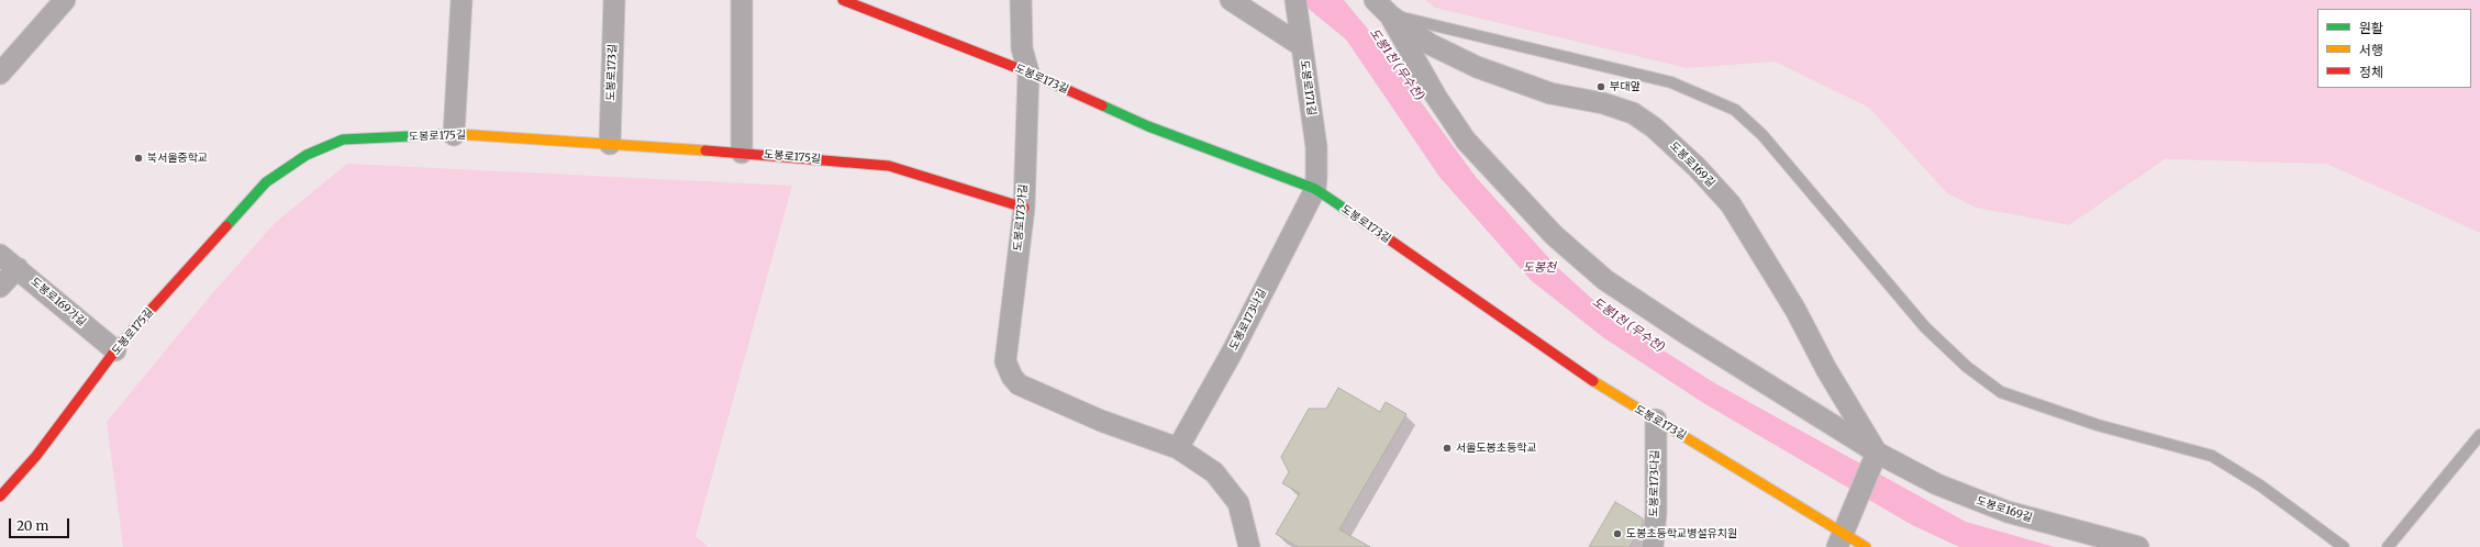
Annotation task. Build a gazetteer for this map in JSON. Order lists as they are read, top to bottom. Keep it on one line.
{"streets":{"street":["도봉로173길","도봉로171길","도봉로175길","도봉로169길","도봉로173가길","도봉로169가길","도봉로173나길","도봉로173다길"]},"crossings":[["도봉로173길","도봉로171길"],["도봉로173길","도봉로175길"],["도봉로173길","도봉로173가길"],["도봉로173길","도봉로173나길"],["도봉로173길","도봉로173다길"],["도봉로171길","도봉로173나길"],["도봉로175길","도봉로173가길"],["도봉로175길","도봉로169가길"],["도봉로173가길","도봉로173나길"]],"water":["도봉1천 (무수천)","도봉천"],"places":["부대앞","북서울중학교","서울도봉초등학교","도봉초등학교병설유치원"],"legend":["원활","서행","정체"],"scale_bar":"20 m"}
